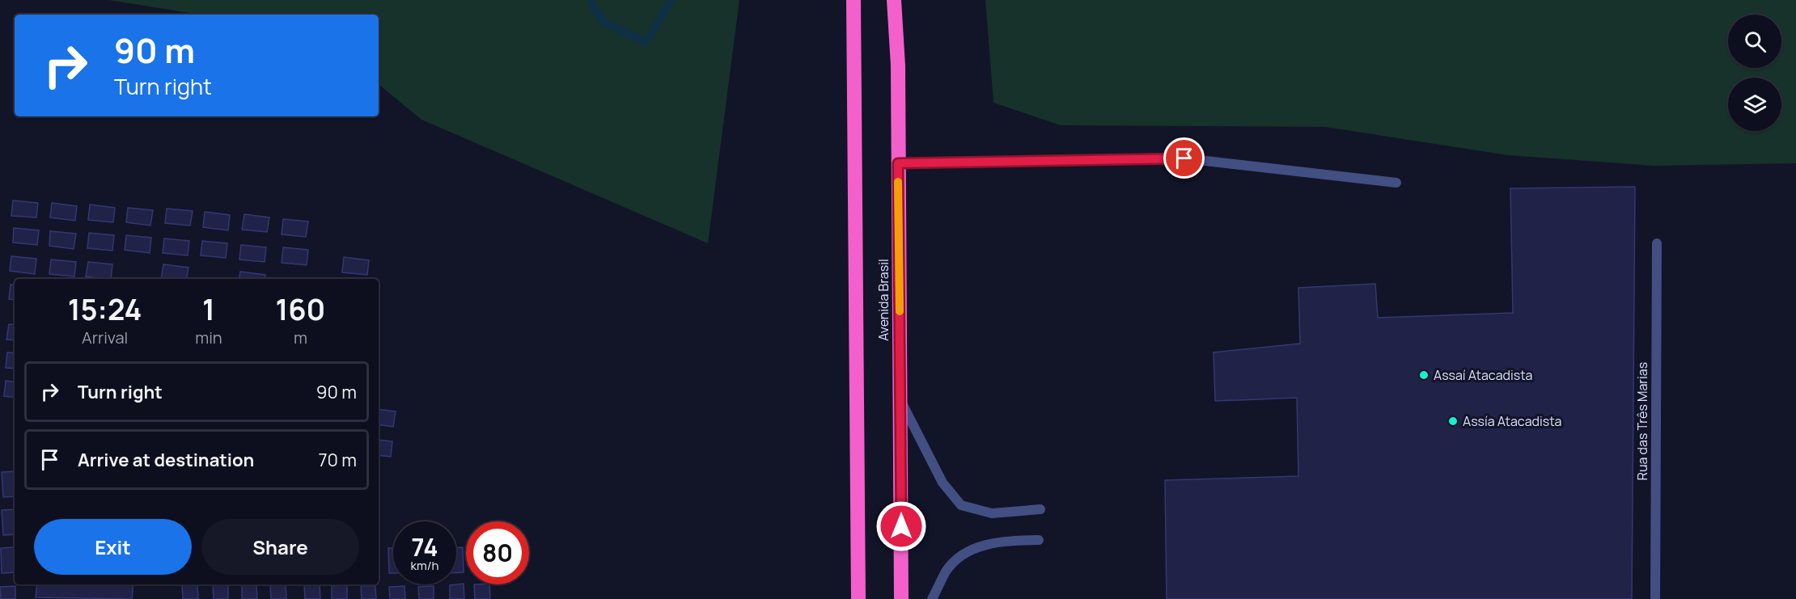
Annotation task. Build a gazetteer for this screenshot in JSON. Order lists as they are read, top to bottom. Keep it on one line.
{"streets":{"highway":["Avenida Brasil"],"street":["Rua das Três Marias"]},"places":["Assaí Atacadista","Assía Atacadista"],"page":{"turn":["90 m","Turn right"],"eta":["15:24","Arrival","1","min","160","m"],"list":[{"name":"Turn right","value":"90 m"},{"name":"Arrive at destination","value":"70 m"}],"buttons":["Exit","Share"],"speed":"74 km/h","limit":"80"}}
